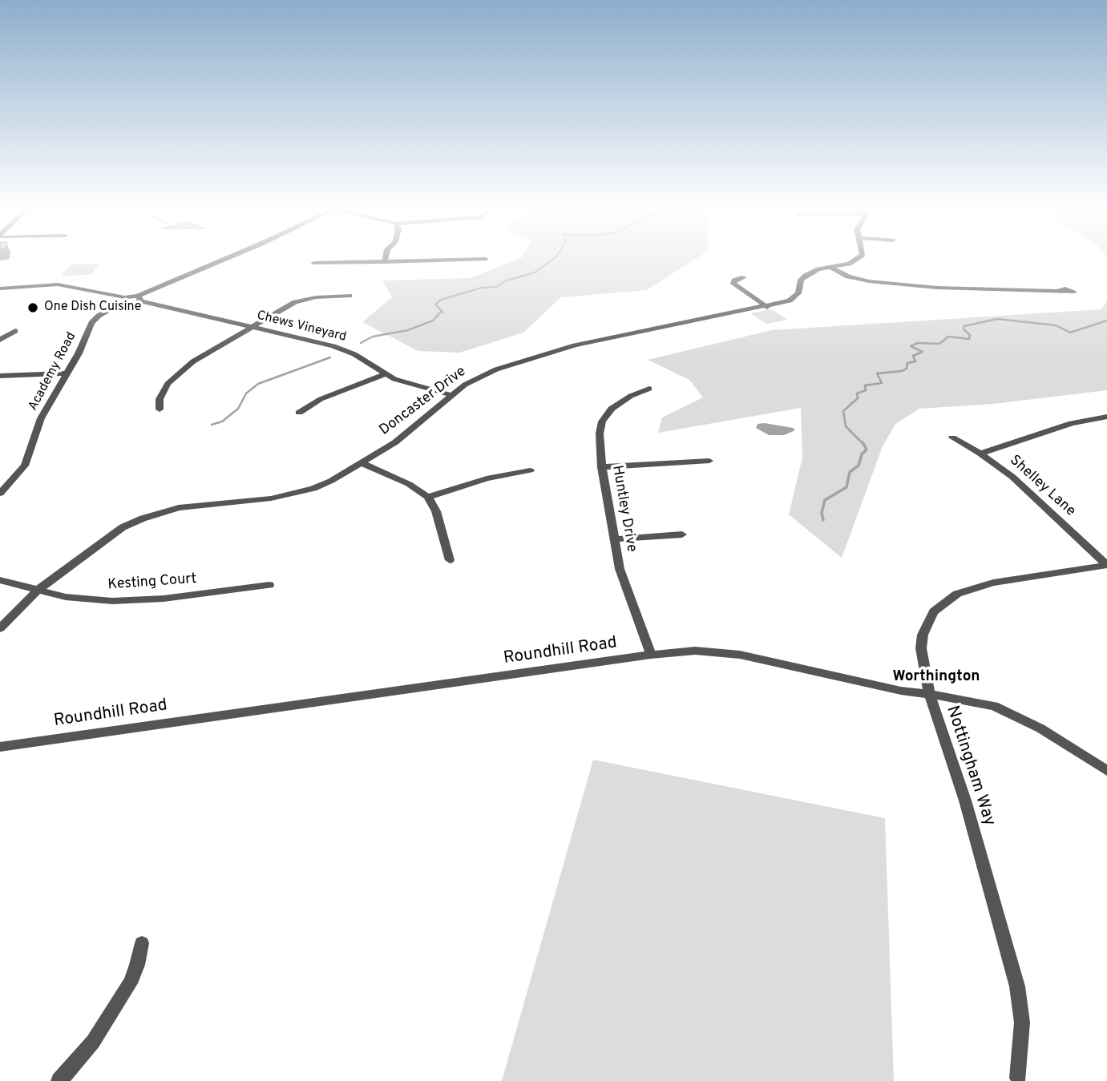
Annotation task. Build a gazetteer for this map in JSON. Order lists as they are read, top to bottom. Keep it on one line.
{"streets":{"street":["Chews Vineyard","Academy Road","Doncaster Drive","Shelley Lane","Huntley Drive","Kesting Court","Roundhill Road","Nottingham Way"]},"crossings":[["Chews Vineyard","Doncaster Drive"],["Doncaster Drive","Kesting Court"],["Shelley Lane","Nottingham Way"],["Huntley Drive","Roundhill Road"],["Roundhill Road","Nottingham Way"]],"districts":["Worthington"],"places":["One Dish Cuisine"]}
